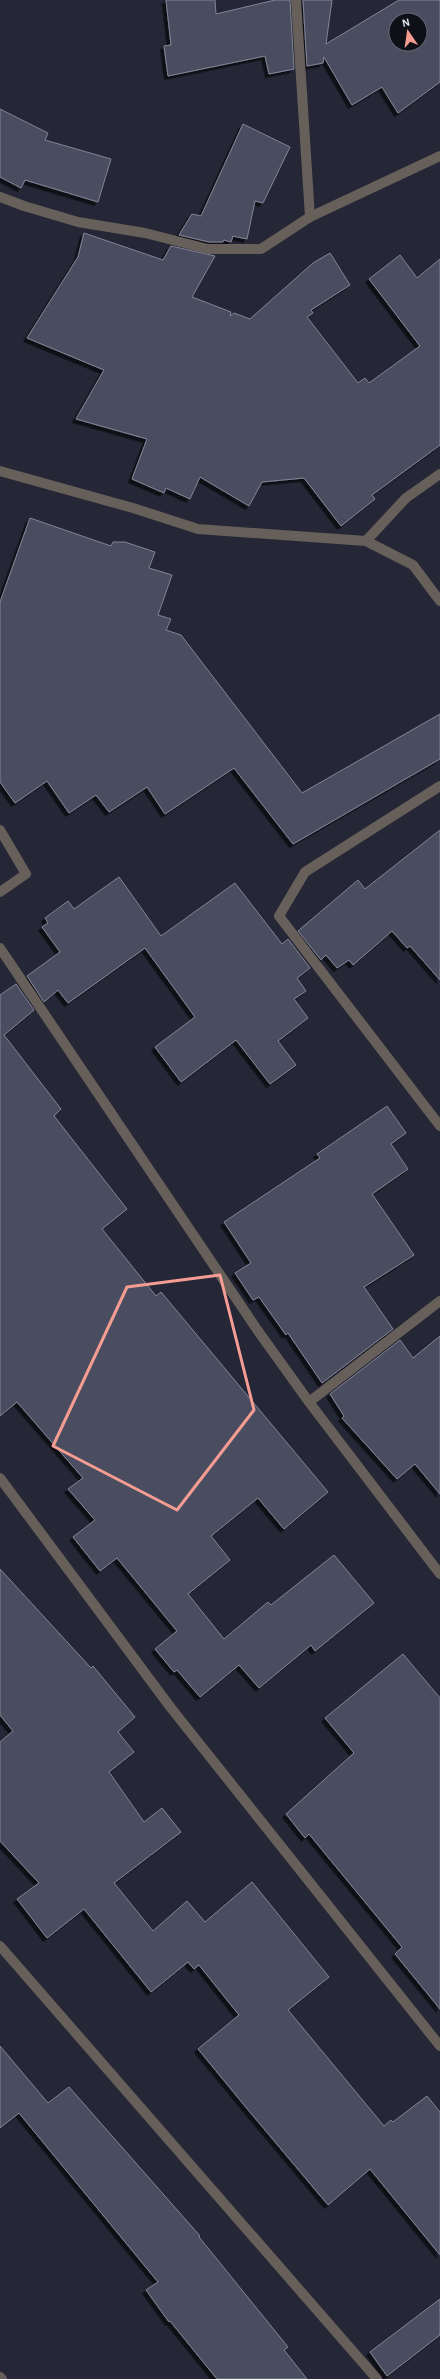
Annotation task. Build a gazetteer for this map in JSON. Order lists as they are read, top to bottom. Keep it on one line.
{"north":"top"}
